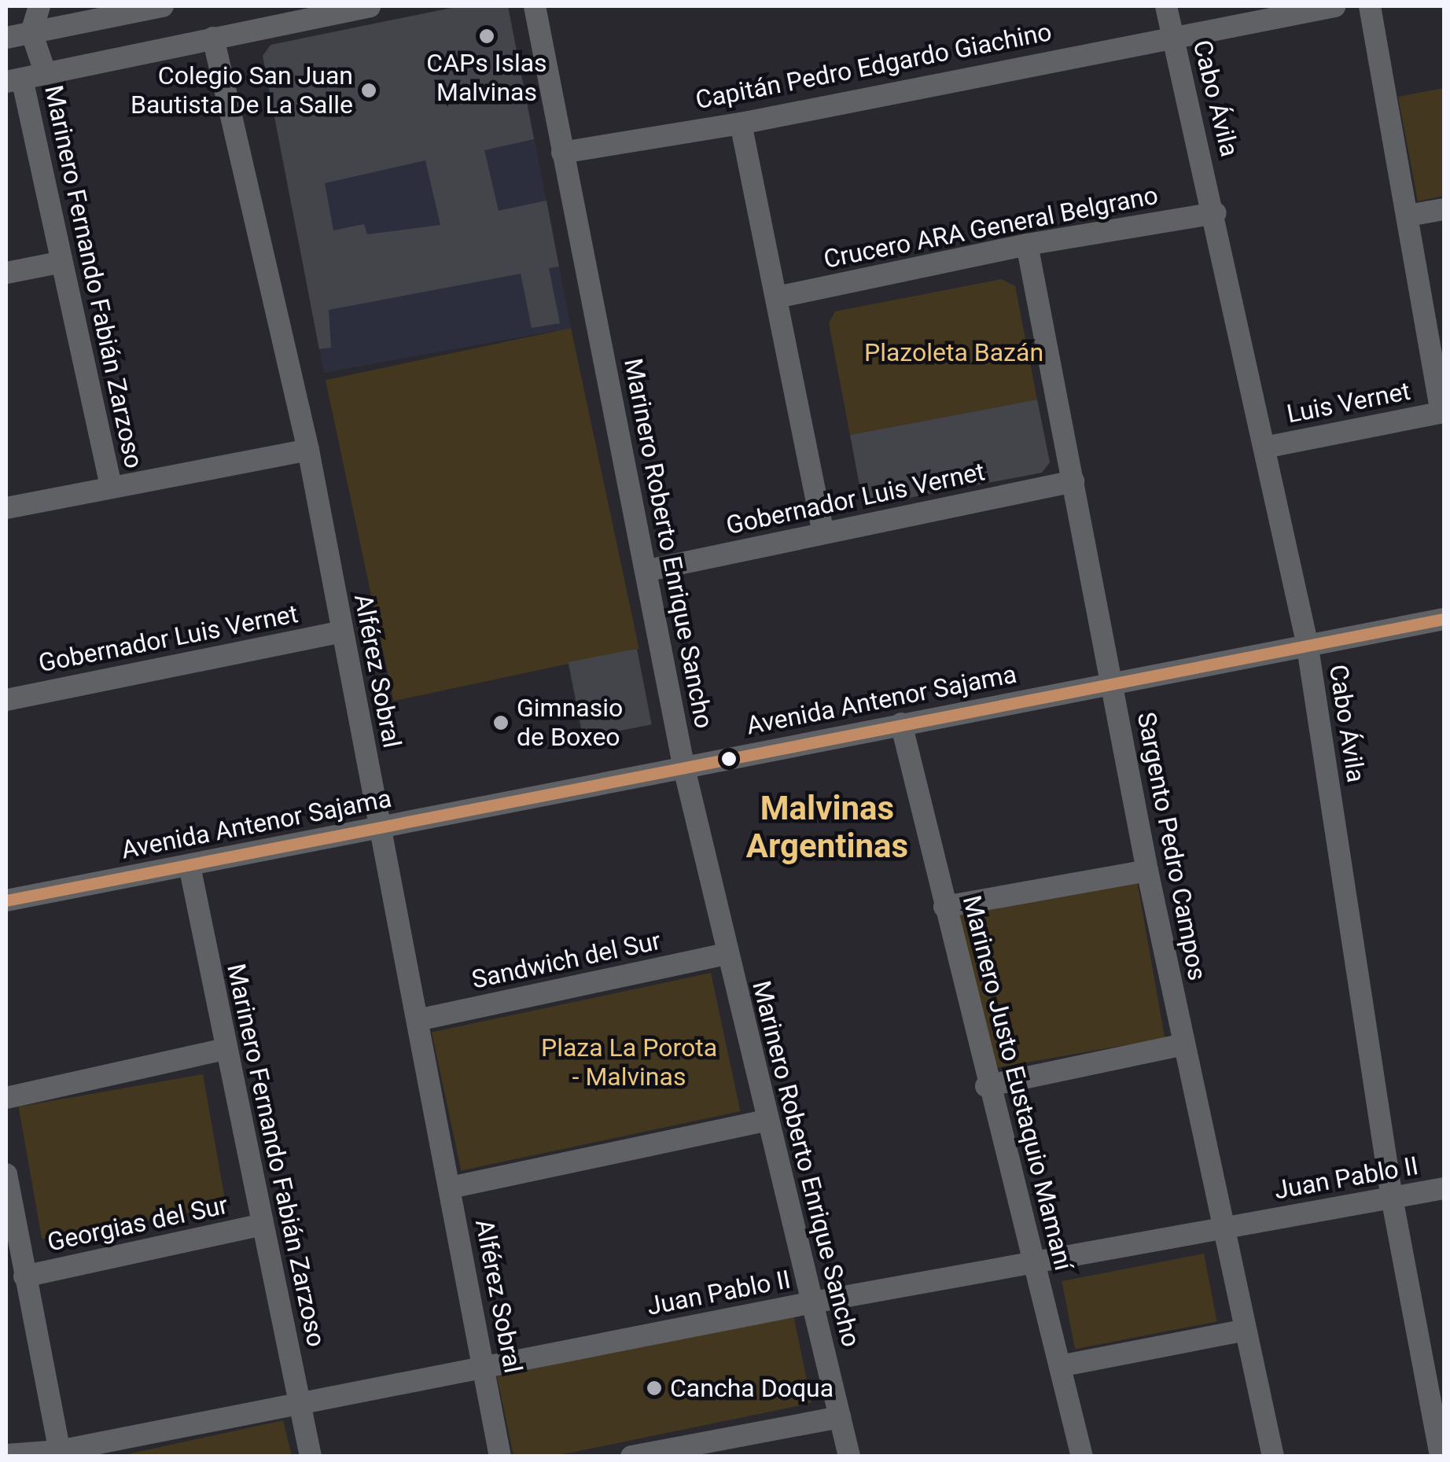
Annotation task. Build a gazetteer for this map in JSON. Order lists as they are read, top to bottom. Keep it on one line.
{"streets":{"street":["Capitán Pedro Edgardo Giachino","Cabo Ávila","Crucero ARA General Belgrano","Marinero Fernando Fabián Zarzoso","Luis Vernet","Gobernador Luis Vernet","Marinero Roberto Enrique Sancho","Alférez Sobral","Avenida Antenor Sajama","Sargento Pedro Campos","Sandwich del Sur","Marinero Justo Eustaquio Mamaní","Juan Pablo II","Georgias del Sur"]},"crossings":[["Capitán Pedro Edgardo Giachino","Cabo Ávila"],["Capitán Pedro Edgardo Giachino","Marinero Roberto Enrique Sancho"],["Cabo Ávila","Crucero ARA General Belgrano"],["Cabo Ávila","Luis Vernet"],["Cabo Ávila","Avenida Antenor Sajama"],["Cabo Ávila","Juan Pablo II"],["Crucero ARA General Belgrano","Sargento Pedro Campos"],["Marinero Fernando Fabián Zarzoso","Avenida Antenor Sajama"],["Marinero Fernando Fabián Zarzoso","Juan Pablo II"],["Marinero Fernando Fabián Zarzoso","Georgias del Sur"],["Gobernador Luis Vernet","Marinero Roberto Enrique Sancho"],["Gobernador Luis Vernet","Alférez Sobral"],["Gobernador Luis Vernet","Sargento Pedro Campos"],["Marinero Roberto Enrique Sancho","Avenida Antenor Sajama"],["Marinero Roberto Enrique Sancho","Sandwich del Sur"],["Marinero Roberto Enrique Sancho","Juan Pablo II"],["Alférez Sobral","Avenida Antenor Sajama"],["Alférez Sobral","Sandwich del Sur"],["Alférez Sobral","Juan Pablo II"],["Avenida Antenor Sajama","Sargento Pedro Campos"],["Avenida Antenor Sajama","Marinero Justo Eustaquio Mamaní"],["Sargento Pedro Campos","Juan Pablo II"],["Marinero Justo Eustaquio Mamaní","Juan Pablo II"]],"districts":["Malvinas Argentinas"],"parks":["Plazoleta Bazán","Plaza La Porota - Malvinas"],"places":["CAPs Islas Malvinas","Colegio San Juan Bautista De La Salle","Gimnasio de Boxeo","Cancha Doqua"]}
